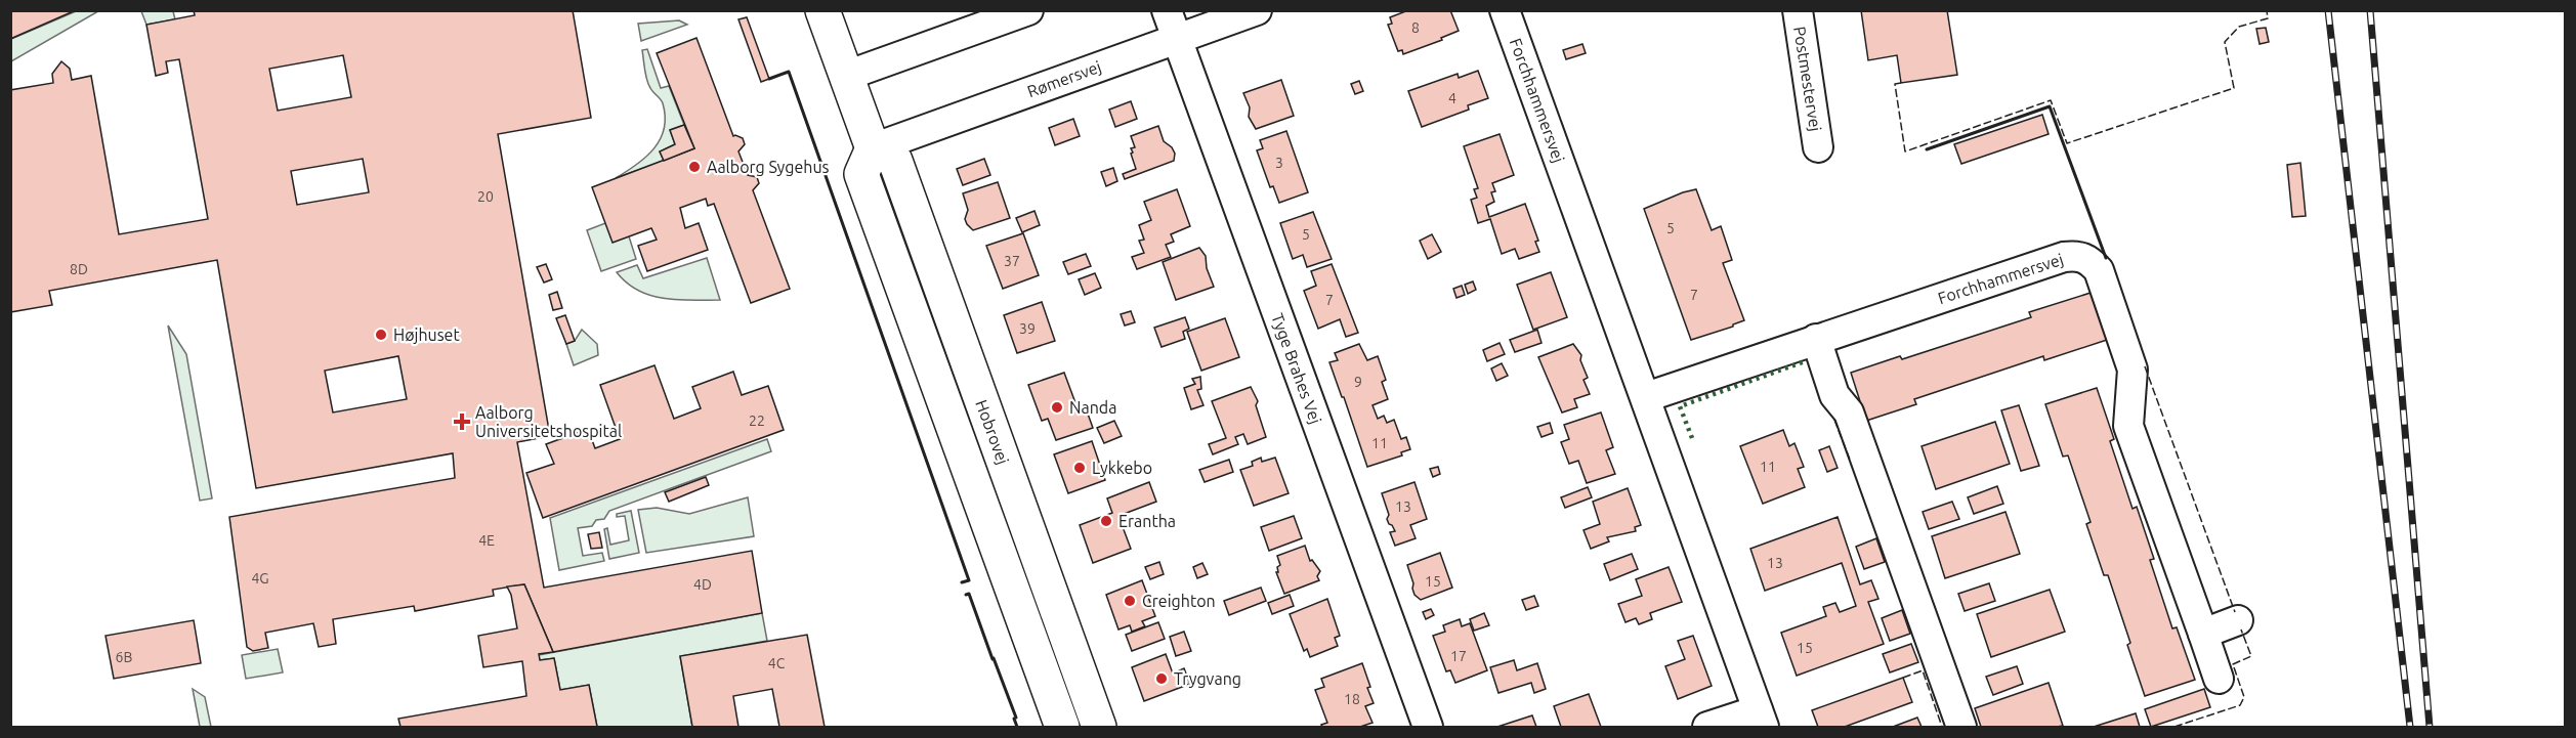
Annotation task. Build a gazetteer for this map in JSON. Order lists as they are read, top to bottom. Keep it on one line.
{"streets":{"main road":["Hobrovej"],"street":["Rømersvej","Postmestervej","Forchhammersvej","Tyge Brahes Vej"]},"crossings":[["Rømersvej","Tyge Brahes Vej"],["Rømersvej","Hobrovej"]],"places":{"other":["Aalborg Sygehus","Højhuset","Nanda","Lykkebo","Erantha","Creighton","Trygvang"],"health":["Aalborg Universitetshospital"]},"house_numbers":["8","4","3","20","5","5","37","8D","7","7","39","9","22","11","11","13","4E","13","4G","15","4D","15","17","6B","4C","18"]}
